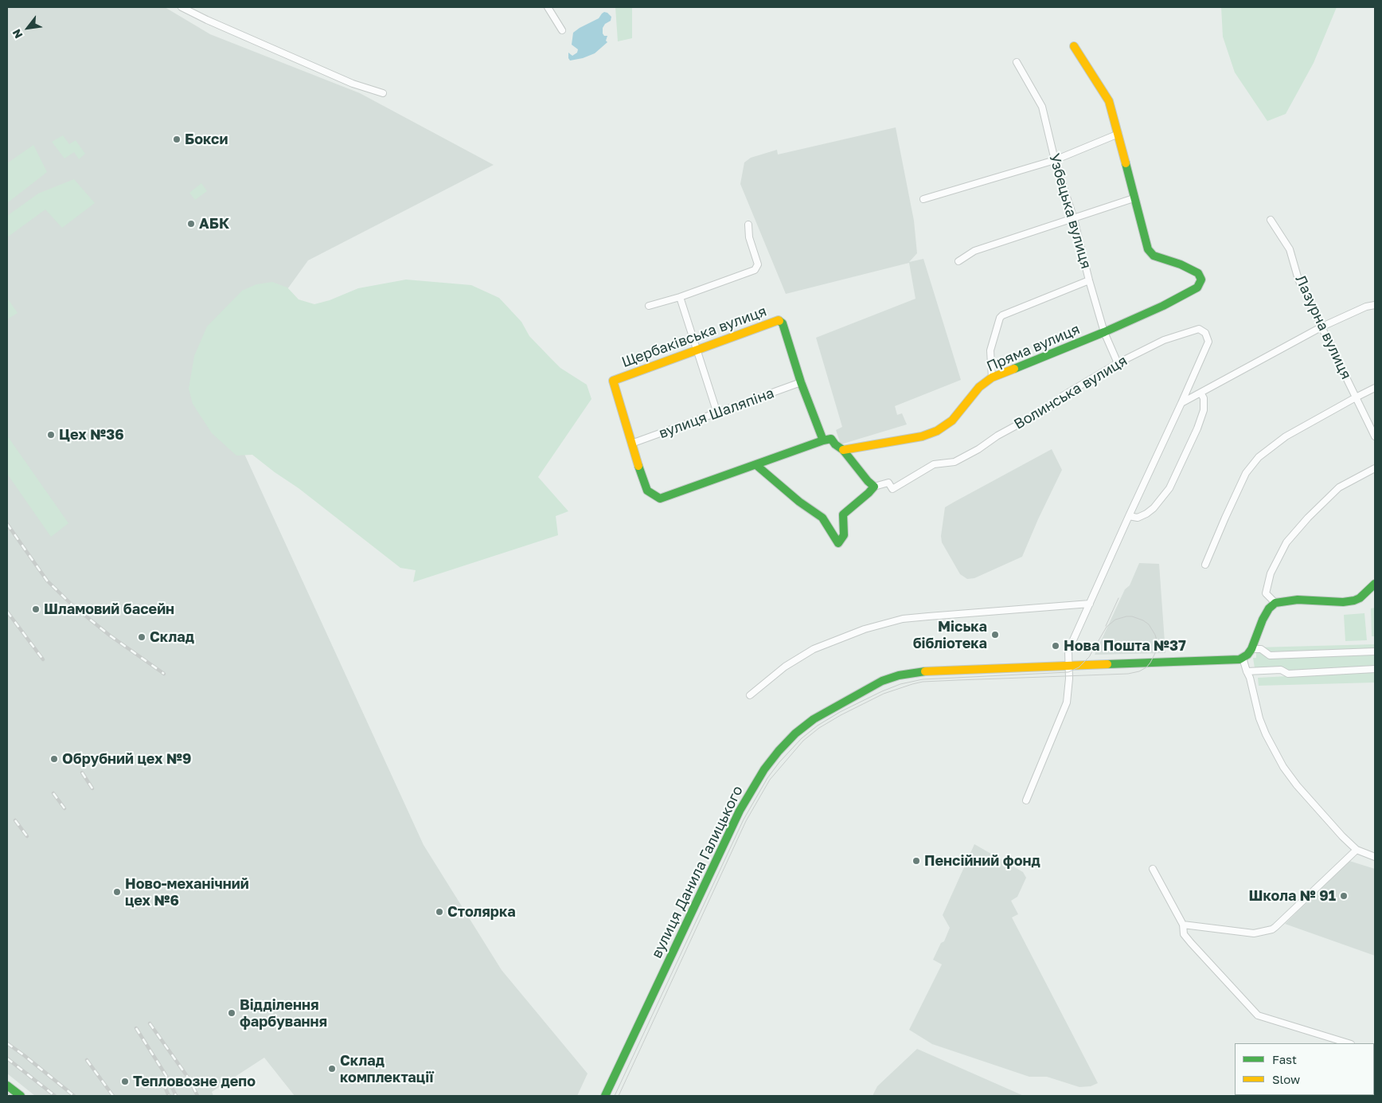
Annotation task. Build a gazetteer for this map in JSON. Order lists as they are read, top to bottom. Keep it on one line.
{"streets":{"street":["Узбецька вулиця","Лазурна вулиця","Щербаківська вулиця","Пряма вулиця","Волинська вулиця","вулиця Шаляпіна","вулиця Данила Галицького"]},"crossings":[["Узбецька вулиця","Пряма вулиця"],["Узбецька вулиця","Волинська вулиця"],["Щербаківська вулиця","вулиця Шаляпіна"],["Волинська вулиця","вулиця Данила Галицького"]],"places":["Бокси","АБК","Цех №36","Шламовий басейн","Міська бібліотека","Склад","Нова Пошта №37","Обрубний цех №9","Пенсійний фонд","Ново-механічний цех №6","Школа № 91","Столярка","Відділення фарбування","Склад комплектації","Тепловозне депо"],"legend":["Fast","Slow"],"north":"bottom left"}
